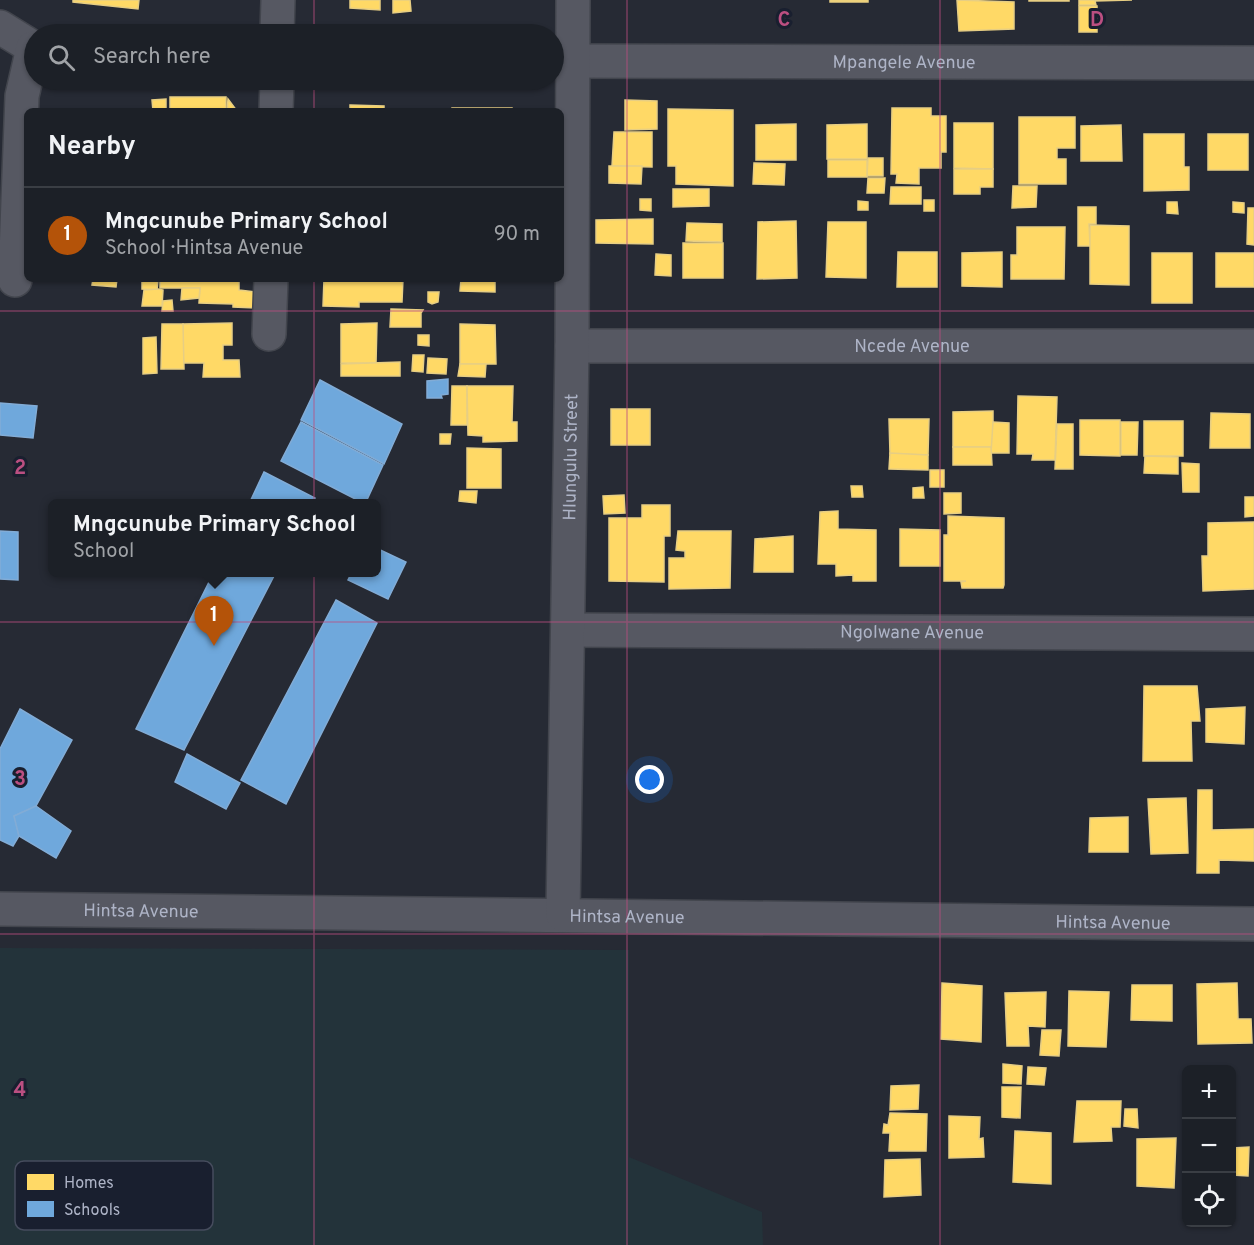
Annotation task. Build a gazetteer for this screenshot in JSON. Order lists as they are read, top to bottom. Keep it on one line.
{"streets":{"street":["Mpangele Avenue","Ncede Avenue","Hlungulu Street","Ngolwane Avenue","Hintsa Avenue"]},"crossings":[["Ncede Avenue","Hlungulu Street"],["Hlungulu Street","Ngolwane Avenue"],["Hlungulu Street","Hintsa Avenue"]],"legend":["Homes","Schools"],"page":{"search":"Search here","heading":"Nearby","list":[{"mark":"1","name":"Mngcunube Primary School","note":"School · Hintsa Avenue","value":"90 m"}],"popup":["Mngcunube Primary School","School"],"pins":"1","map_buttons":["+","−"]},"grid":{"columns":["C","D"],"rows":["2","3","4"]}}
